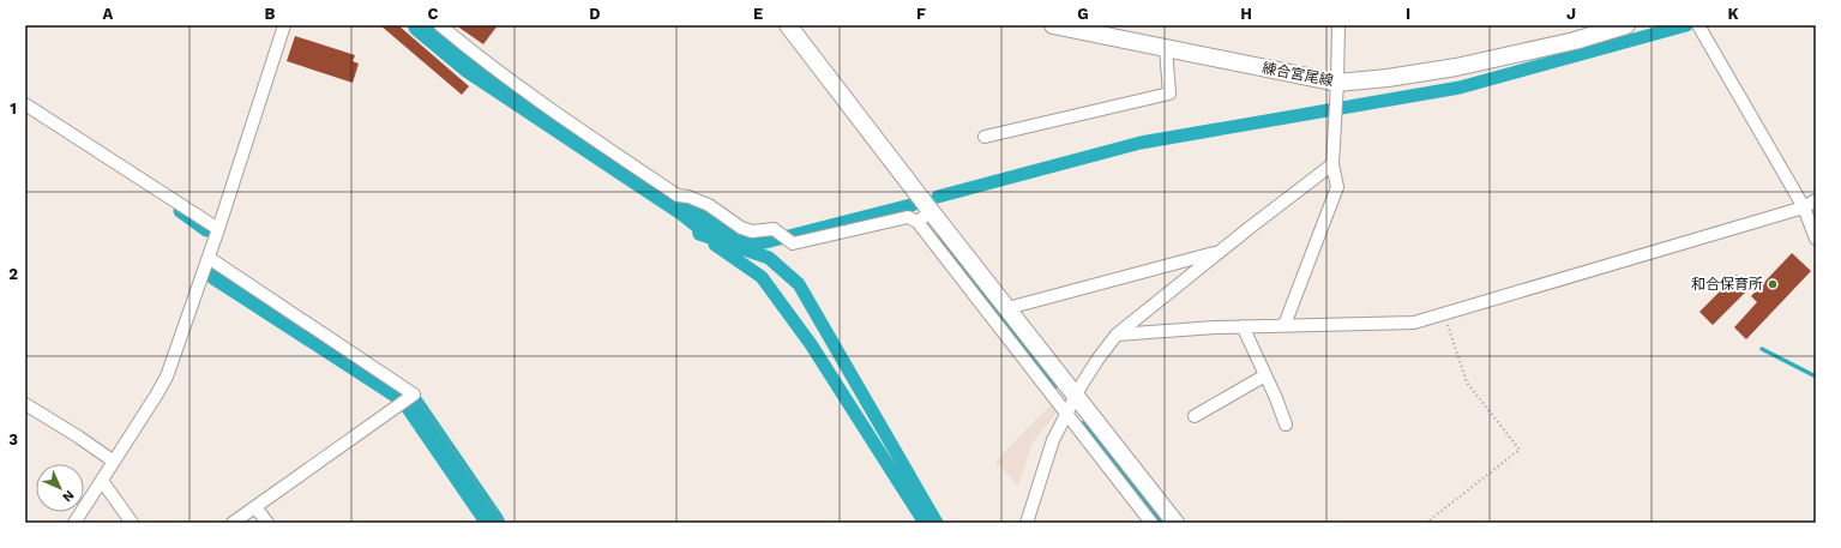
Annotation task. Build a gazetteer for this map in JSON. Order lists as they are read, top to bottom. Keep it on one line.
{"streets":{"street":["練合宮尾線"]},"places":["和合保育所"],"north":"bottom right","grid":{"columns":["A","B","C","D","E","F","G","H","I","J","K"],"rows":["1","2","3"]}}
